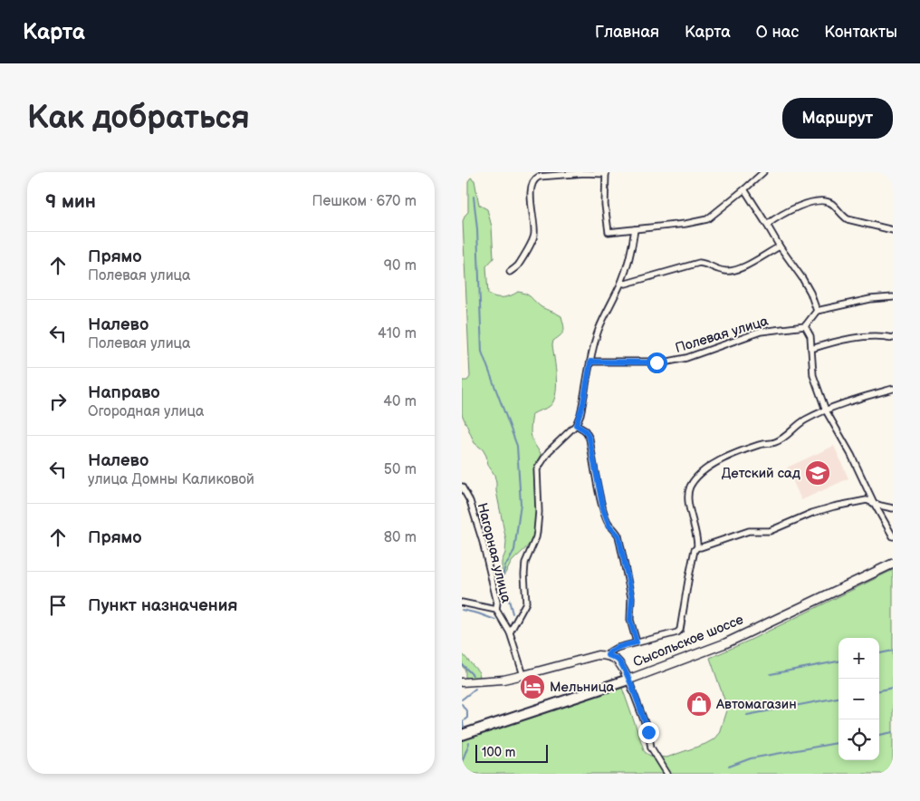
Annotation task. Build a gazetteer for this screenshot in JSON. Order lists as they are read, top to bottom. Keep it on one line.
{"streets":{"highway":["Сысольское шоссе"],"street":["Полевая улица","Нагорная улица"]},"places":{"school or university":["Детский сад"],"hotel":["Мельница"],"shop":["Автомагазин"]},"scale_bar":"100 m","page":{"header":"Карта","nav":["Главная","Карта","О нас","Контакты"],"buttons":"Маршрут","title":"Как добраться","heading":["9 мин","Пешком · 670 m"],"list":[["Прямо","Полевая улица","90 m"],["Налево","Полевая улица","410 m"],["Направо","Огородная улица","40 m"],["Налево","улица Домны Каликовой","50 m"],["Прямо","80 m"],"Пункт назначения"],"map_buttons":["+","−"],"scale":"100 m"}}
